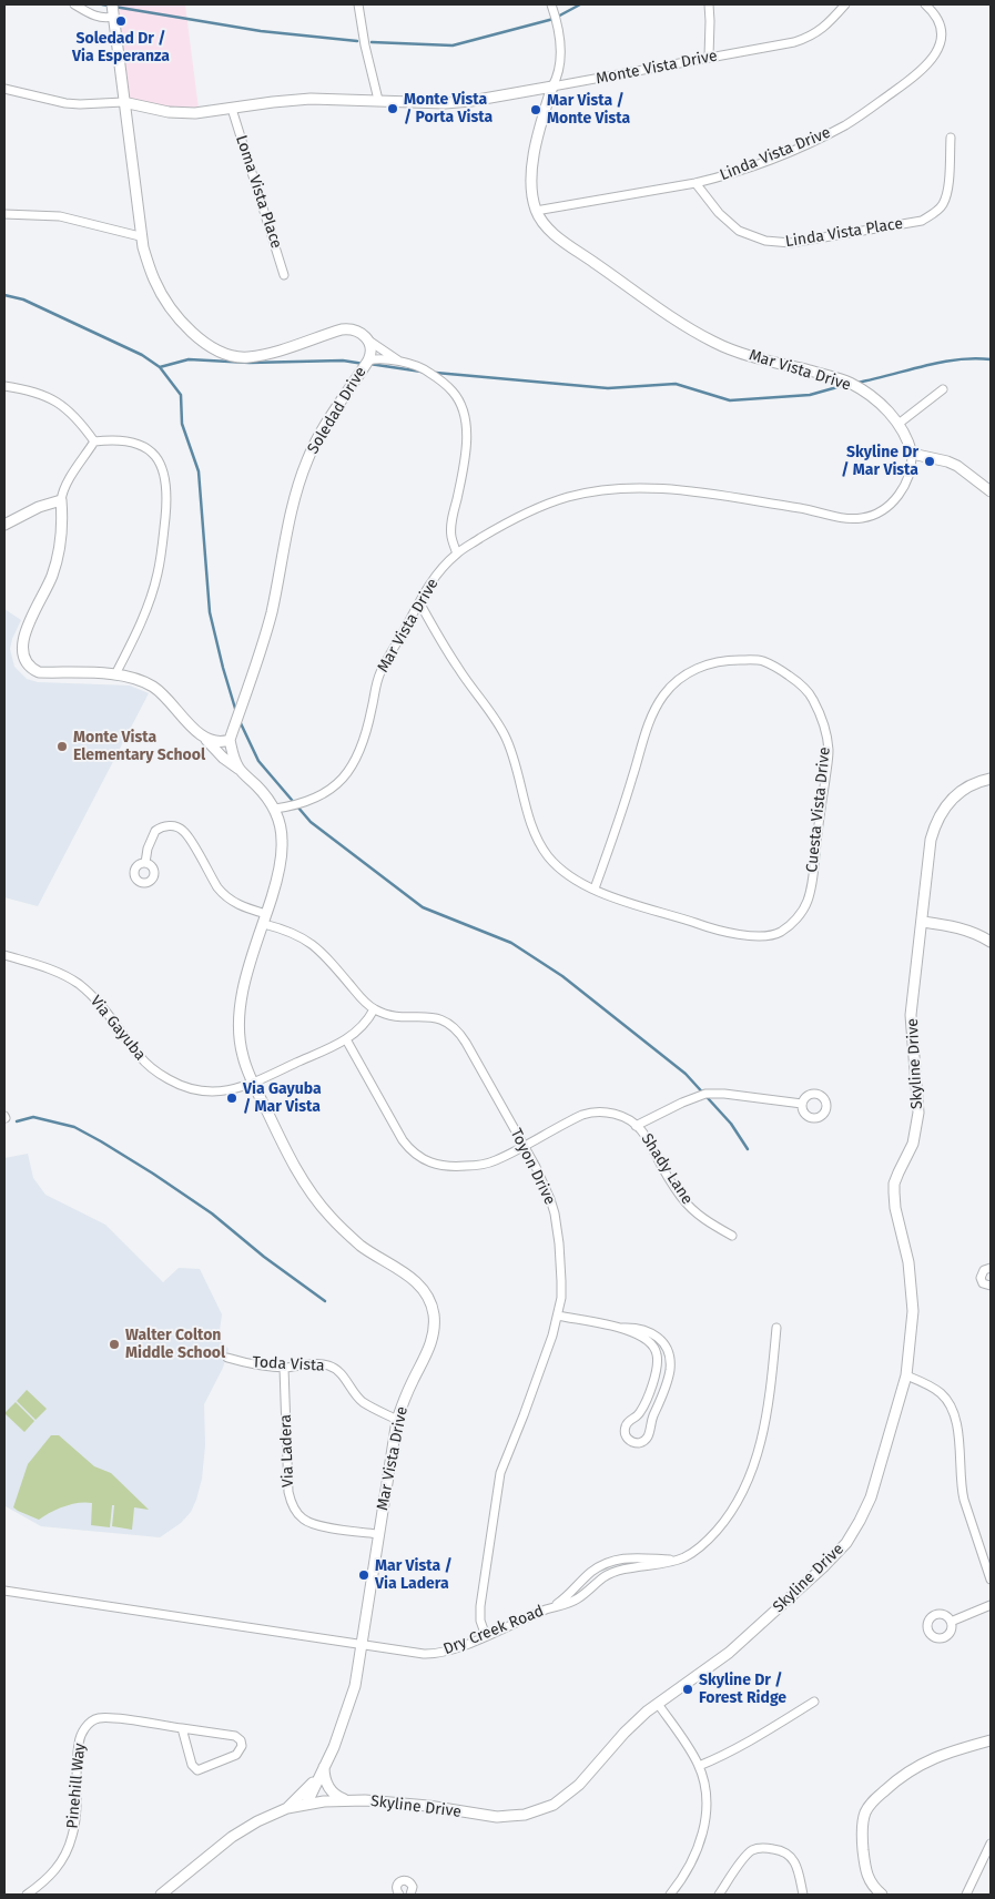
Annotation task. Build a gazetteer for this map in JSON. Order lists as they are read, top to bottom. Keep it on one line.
{"streets":{"street":["Monte Vista Drive","Linda Vista Drive","Loma Vista Place","Linda Vista Place","Mar Vista Drive","Soledad Drive","Cuesta Vista Drive","Via Gayuba","Skyline Drive","Toyon Drive","Shady Lane","Toda Vista","Via Ladera","Dry Creek Road","Pinehill Way"]},"crossings":[["Monte Vista Drive","Loma Vista Place"],["Linda Vista Drive","Linda Vista Place"],["Linda Vista Drive","Mar Vista Drive"],["Mar Vista Drive","Cuesta Vista Drive"],["Mar Vista Drive","Via Gayuba"],["Mar Vista Drive","Skyline Drive"],["Mar Vista Drive","Toda Vista"],["Mar Vista Drive","Via Ladera"],["Mar Vista Drive","Dry Creek Road"],["Via Gayuba","Toyon Drive"],["Via Gayuba","Shady Lane"],["Toyon Drive","Shady Lane"],["Toyon Drive","Dry Creek Road"],["Toda Vista","Via Ladera"]],"places":["Soledad Dr / Via Esperanza","Monte Vista / Porta Vista","Mar Vista / Monte Vista","Skyline Dr / Mar Vista","Monte Vista Elementary School","Via Gayuba / Mar Vista","Walter Colton Middle School","Mar Vista / Via Ladera","Skyline Dr / Forest Ridge"]}
